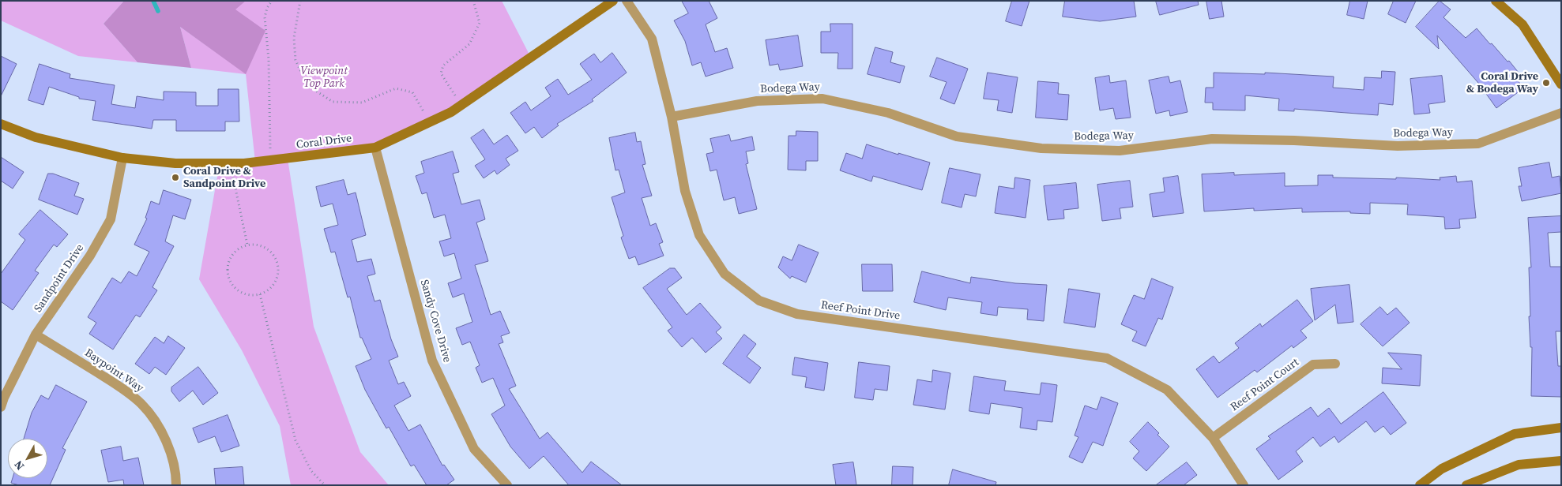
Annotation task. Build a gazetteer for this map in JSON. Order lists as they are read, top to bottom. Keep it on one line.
{"streets":{"street":["Bodega Way","Coral Drive","Sandpoint Drive","Reef Point Drive","Sandy Cove Drive","Baypoint Way","Reef Point Court"]},"crossings":[["Bodega Way","Reef Point Drive"],["Coral Drive","Sandpoint Drive"],["Coral Drive","Sandy Cove Drive"],["Sandpoint Drive","Baypoint Way"],["Reef Point Drive","Reef Point Court"]],"parks":["Viewpoint Top Park"],"places":["Coral Drive & Bodega Way","Coral Drive & Sandpoint Drive"],"north":"bottom left"}
